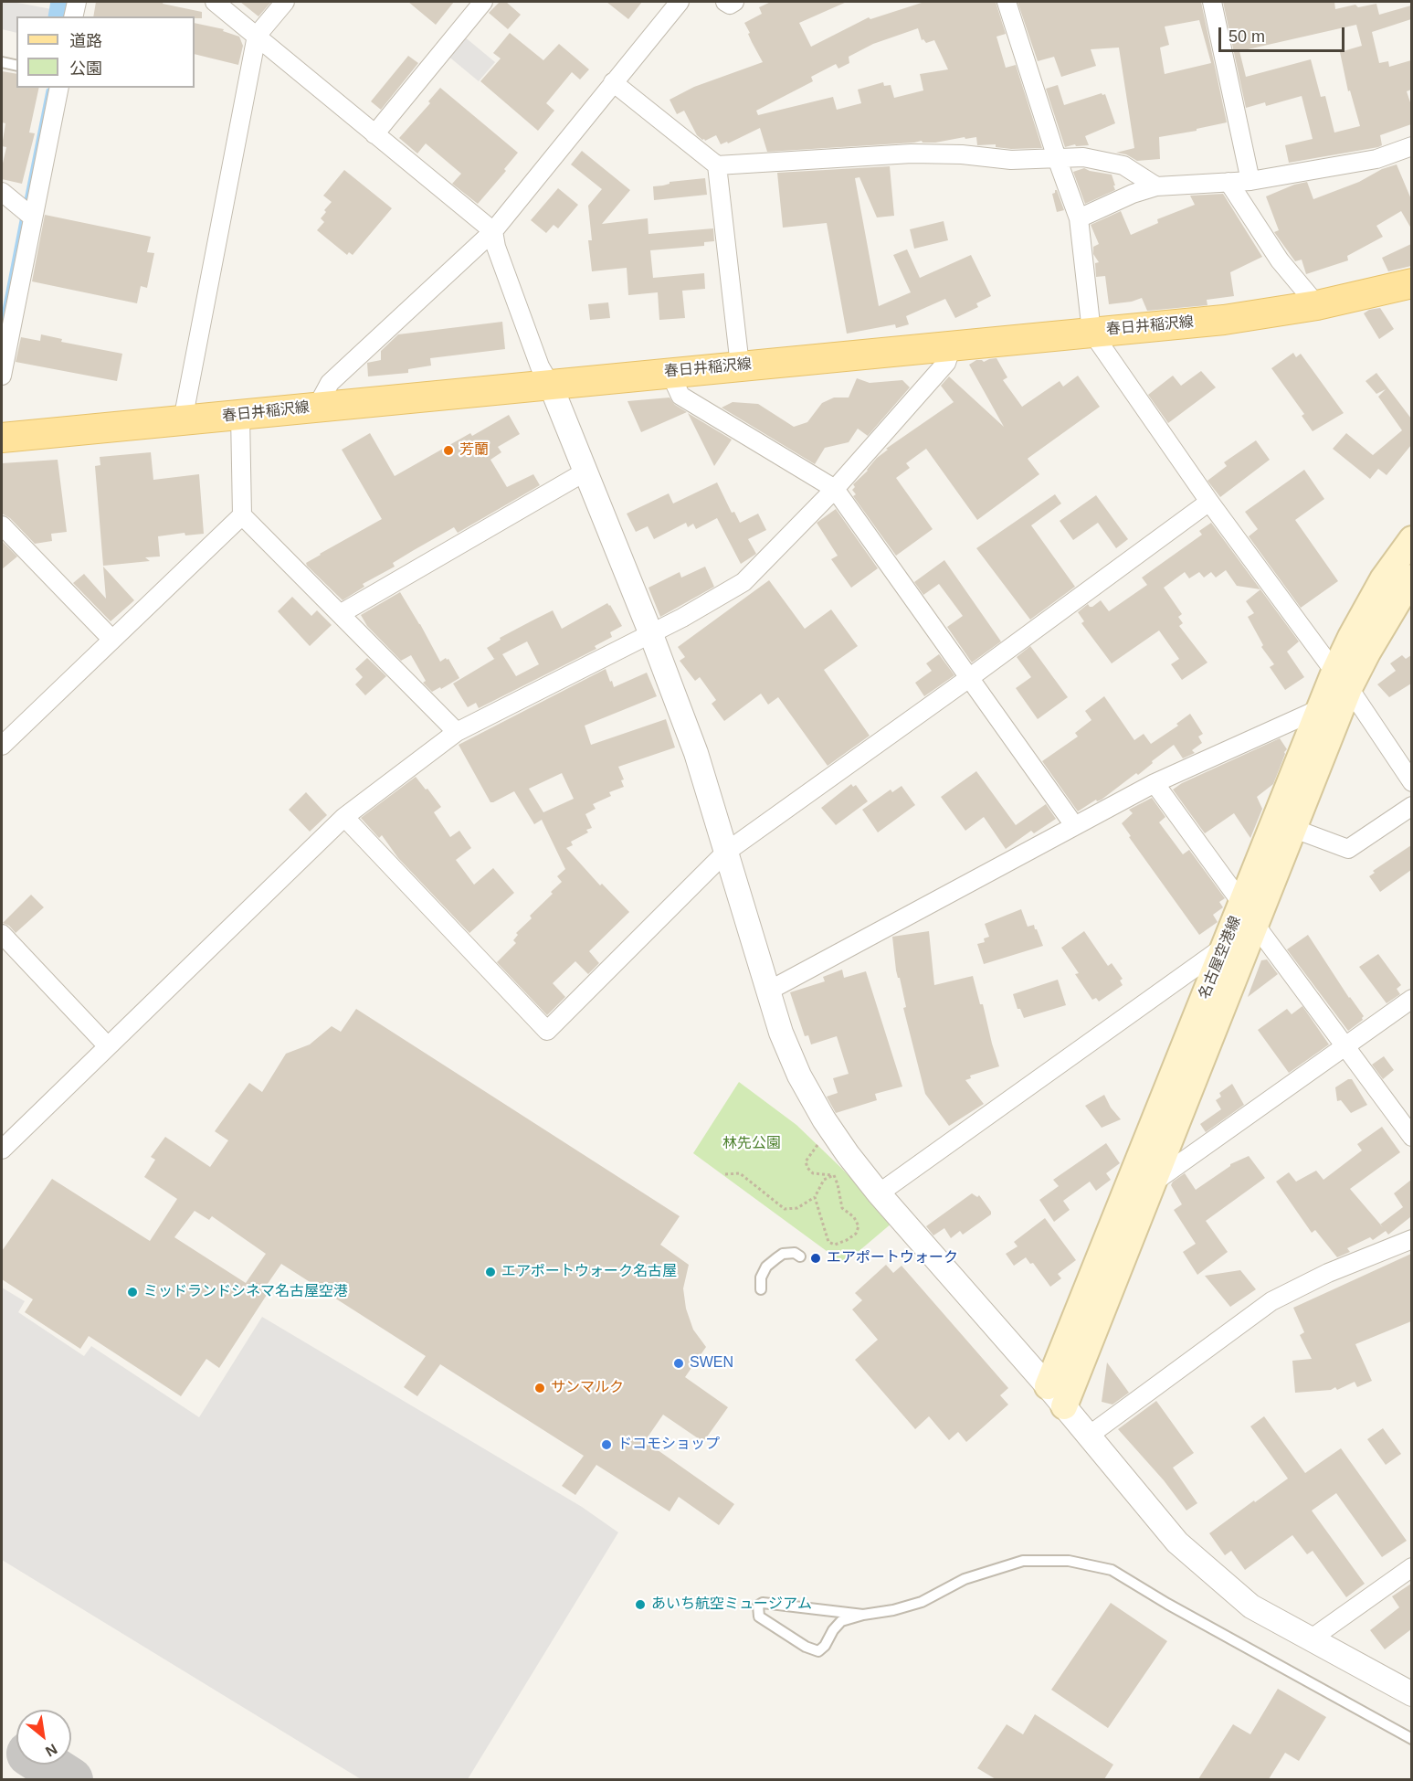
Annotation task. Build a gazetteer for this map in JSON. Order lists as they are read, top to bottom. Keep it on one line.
{"streets":{"main road":["春日井稲沢線","名古屋空港線"]},"parks":["林先公園"],"places":["芳蘭","エアポートウォーク","エアポートウォーク名古屋","ミッドランドシネマ名古屋空港","SWEN","サンマルク","ドコモショップ","あいち航空ミュージアム"],"legend":["道路","公園"],"scale_bar":"50 m","north":"bottom right"}
